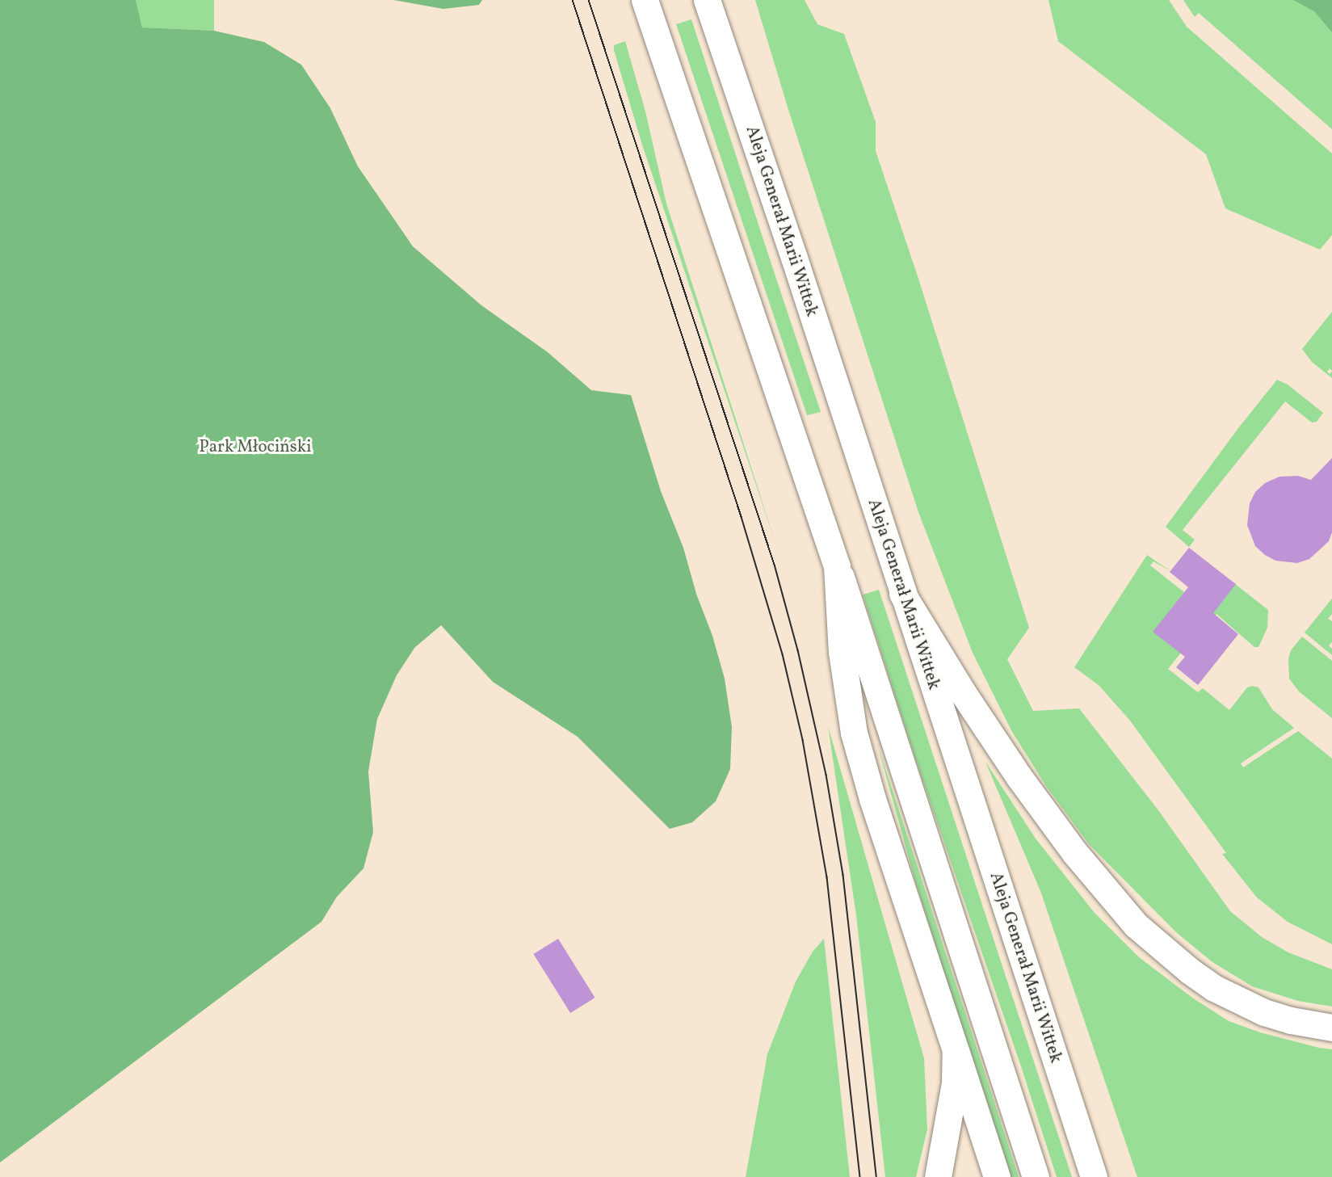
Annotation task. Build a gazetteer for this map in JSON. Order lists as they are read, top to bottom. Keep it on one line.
{"streets":{"main road":["Aleja Generał Marii Wittek"]},"parks":["Park Młociński"]}
